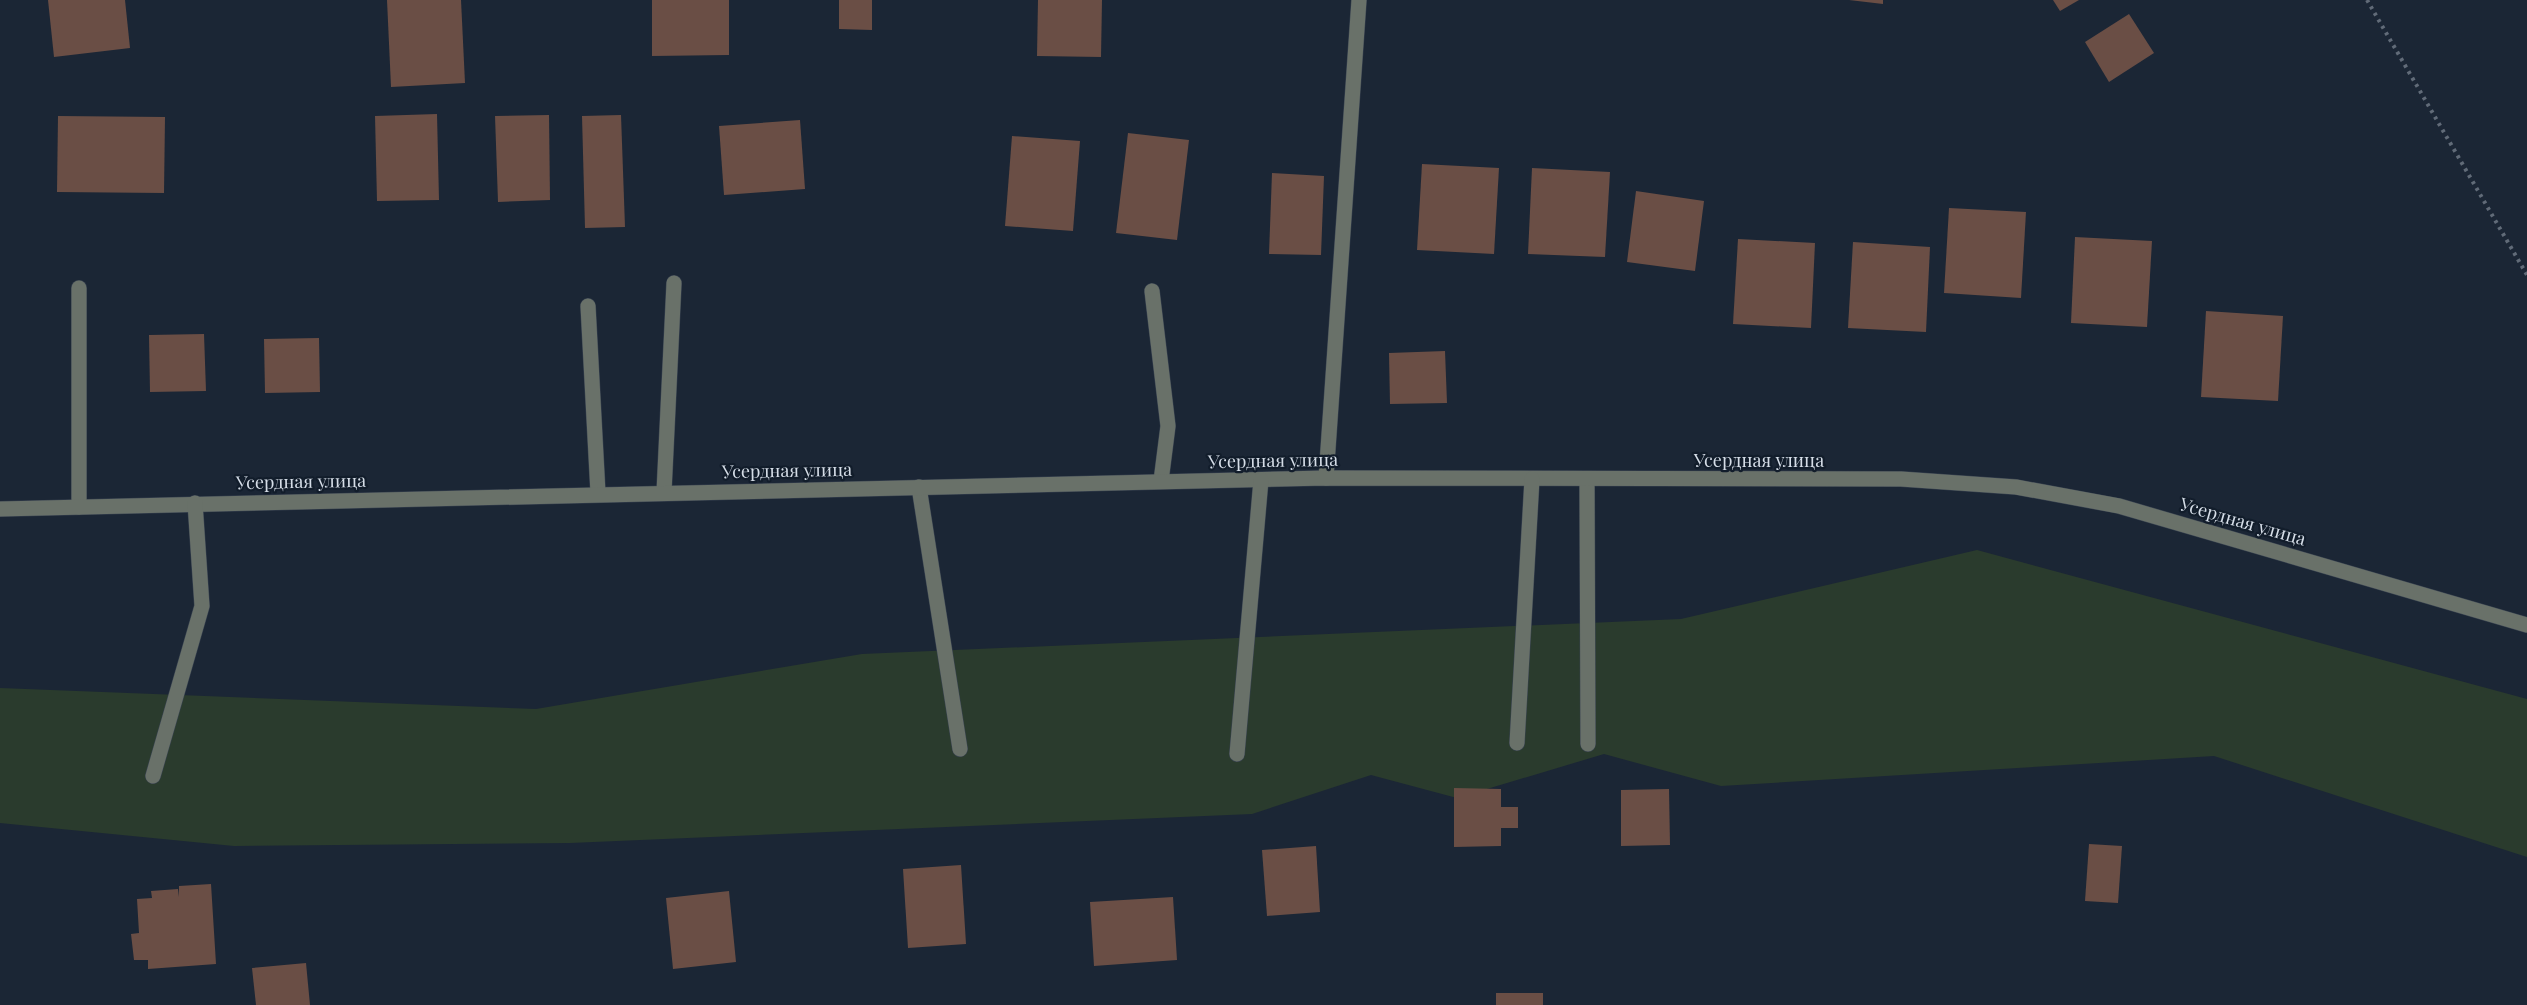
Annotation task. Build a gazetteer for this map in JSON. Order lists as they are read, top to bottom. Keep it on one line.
{"streets":{"street":["Усердная улица"]}}
